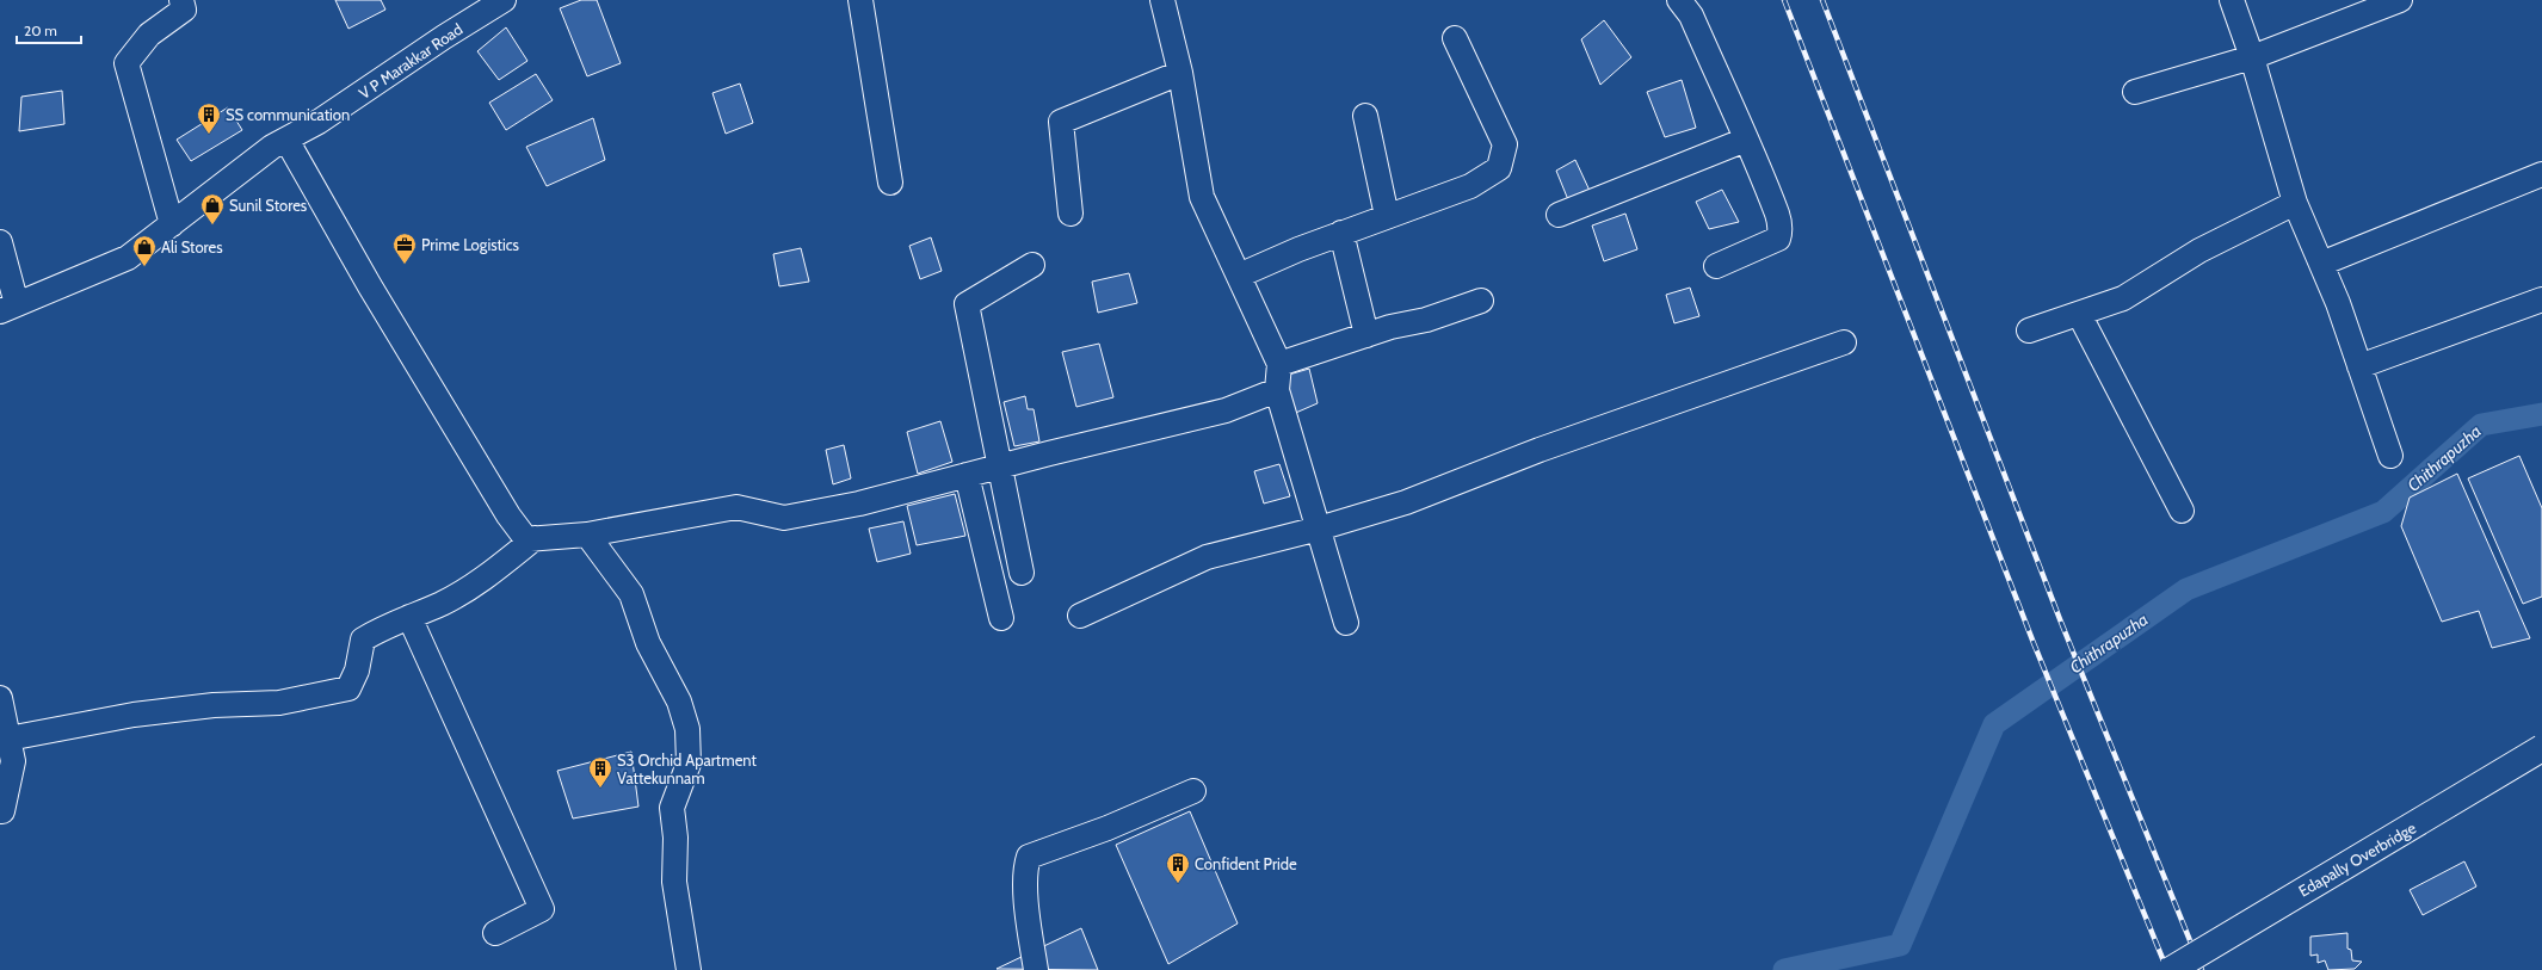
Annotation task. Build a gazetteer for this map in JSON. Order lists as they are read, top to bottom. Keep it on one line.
{"streets":{"highway":["Edapally Overbridge"],"street":["V P Marakkar Road"]},"water":["Chithrapuzha"],"places":{"building":["SS communication","S3 Orchid Apartment Vattekunnam","Confident Pride"],"shop":["Sunil Stores","Ali Stores"],"office":["Prime Logistics"]},"scale_bar":"20 m"}
